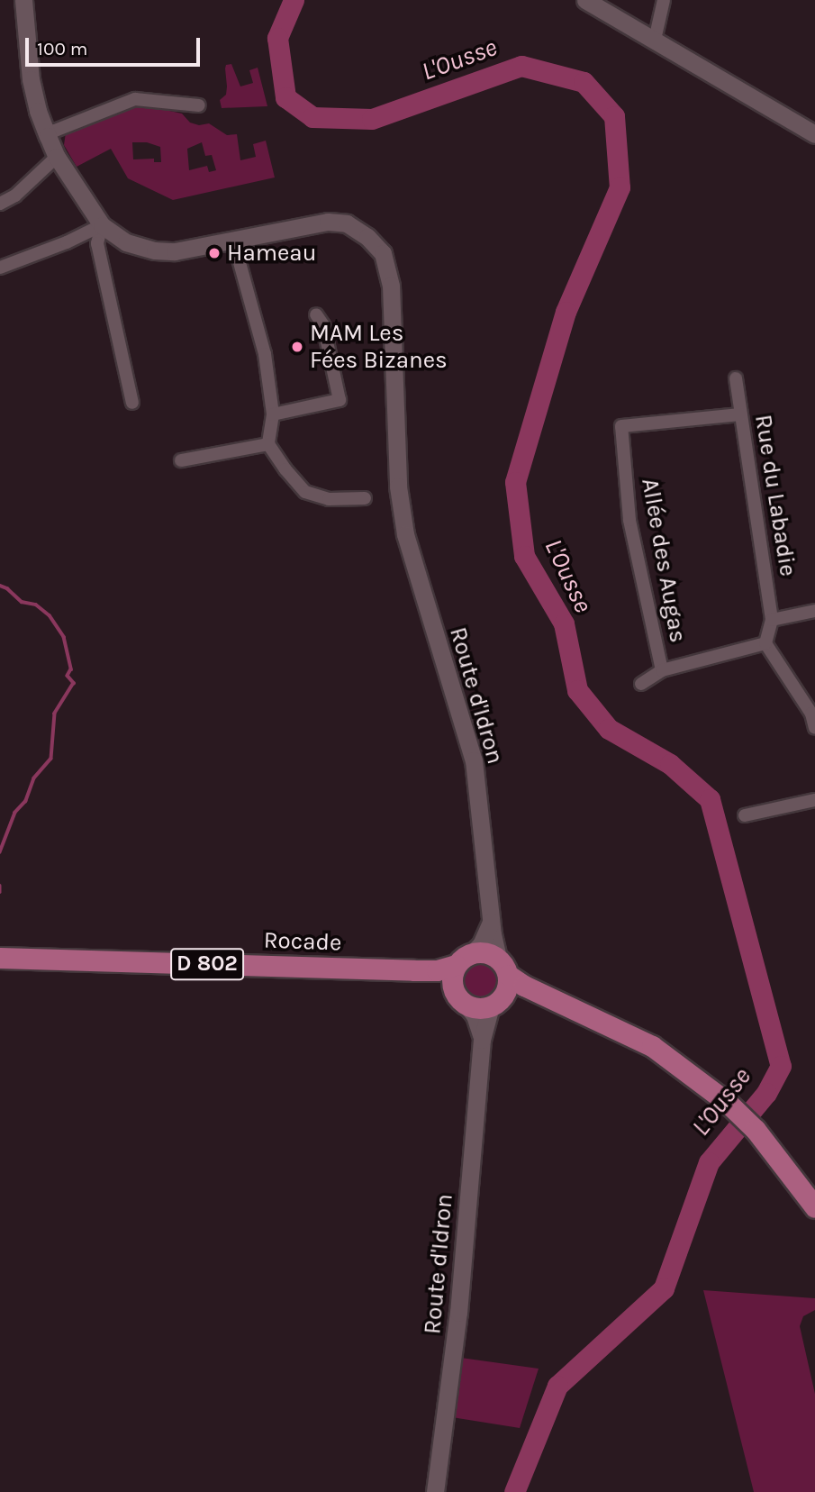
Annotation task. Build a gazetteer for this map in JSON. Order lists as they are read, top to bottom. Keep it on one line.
{"streets":{"main road":["Rocade","D 802"],"street":["Rue du Labadie","Allée des Augas","Route d'Idron"]},"crossings":[["Rue du Labadie","Allée des Augas"],["Route d'Idron","Rocade"]],"water":["L'Ousse"],"places":["Hameau","MAM Les Fées Bizanes"],"scale_bar":"100 m"}
